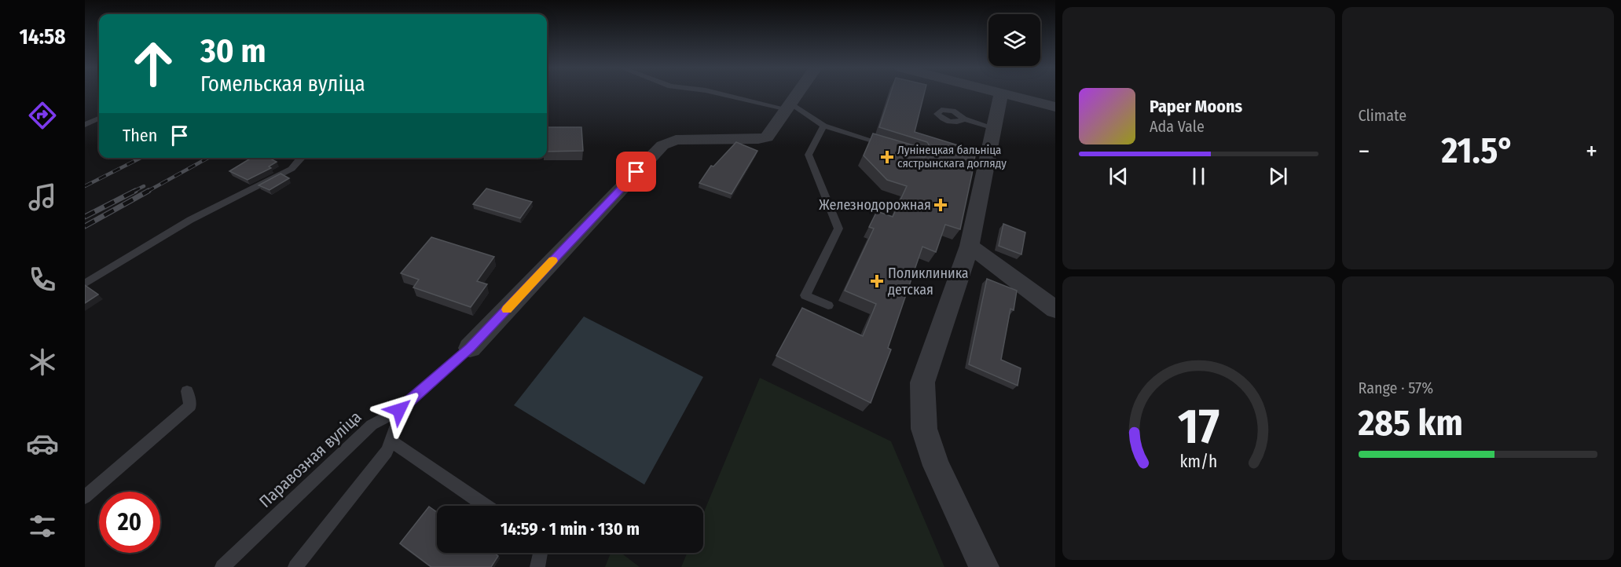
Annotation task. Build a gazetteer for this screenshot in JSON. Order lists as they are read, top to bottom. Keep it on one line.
{"streets":{"lane":["Паравозная вуліца"]},"places":{"health":["Лунінецкая бальніца сястрынскага догляду","Железнодорожная","Поликлиника детская"]},"page":{"tabs":"14:58","tile":["Climate",["Range · 57%","285 km"]],"turn":["30 m","Гомельская вуліца"],"song":["Paper Moons","Ada Vale"],"then":"Then","heat":["−","21.5°","+"],"limit":"20","trip":"14:59 · 1 min · 130 m","gauge":["17","km/h"]}}
